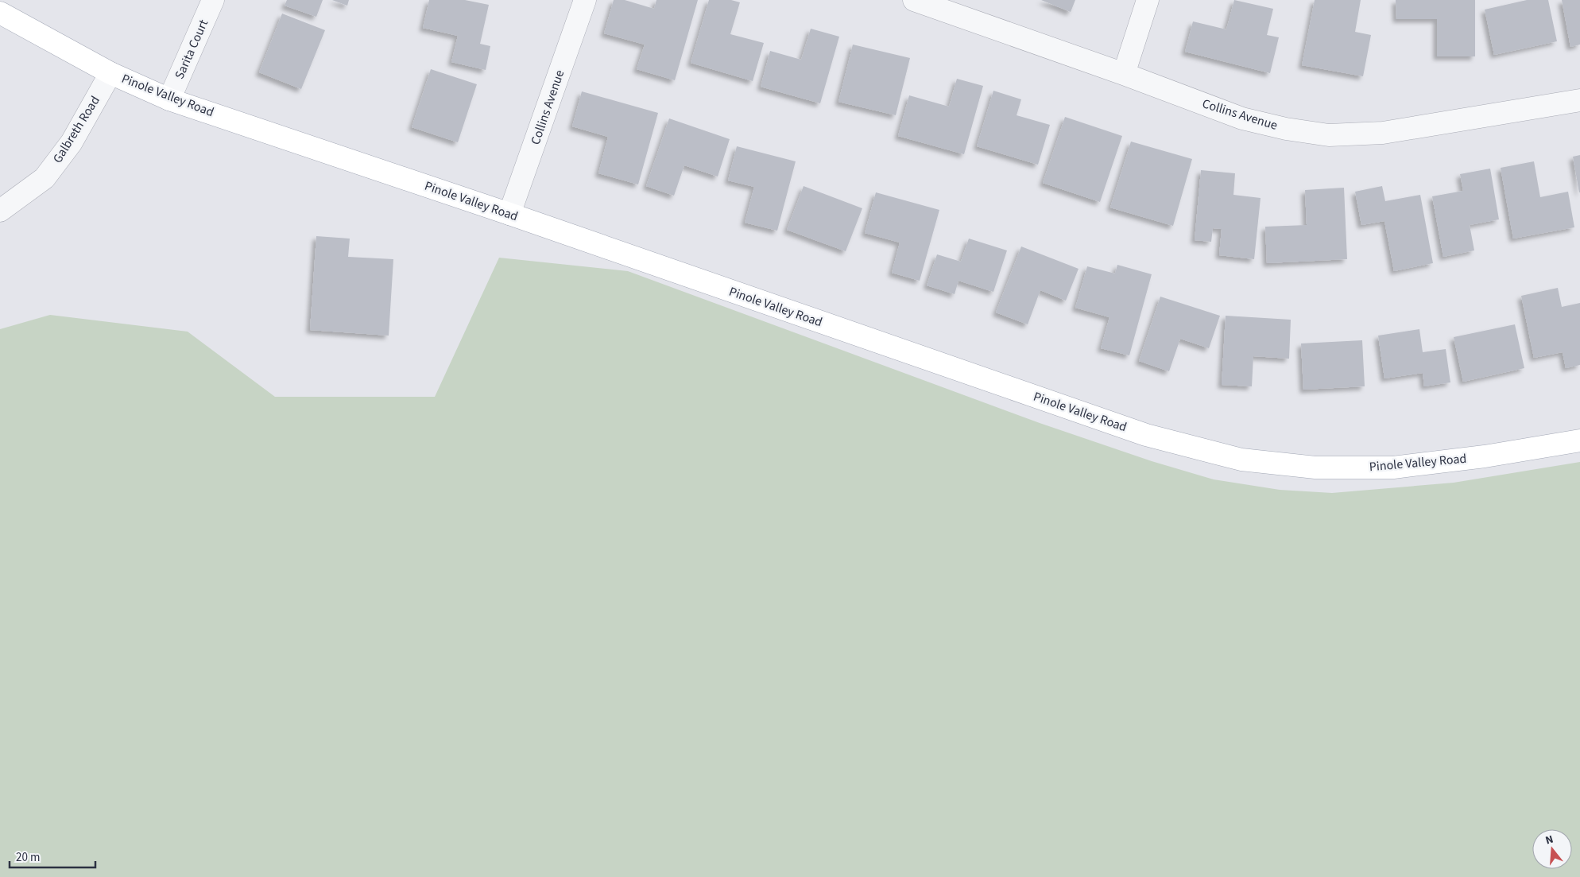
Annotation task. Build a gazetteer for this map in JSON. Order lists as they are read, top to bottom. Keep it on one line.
{"streets":{"main road":["Pinole Valley Road"],"street":["Sarita Court","Collins Avenue","Galbreth Road"]},"crossings":[["Sarita Court","Pinole Valley Road"],["Pinole Valley Road","Collins Avenue"],["Pinole Valley Road","Galbreth Road"]],"scale_bar":"20 m","north":"top"}
